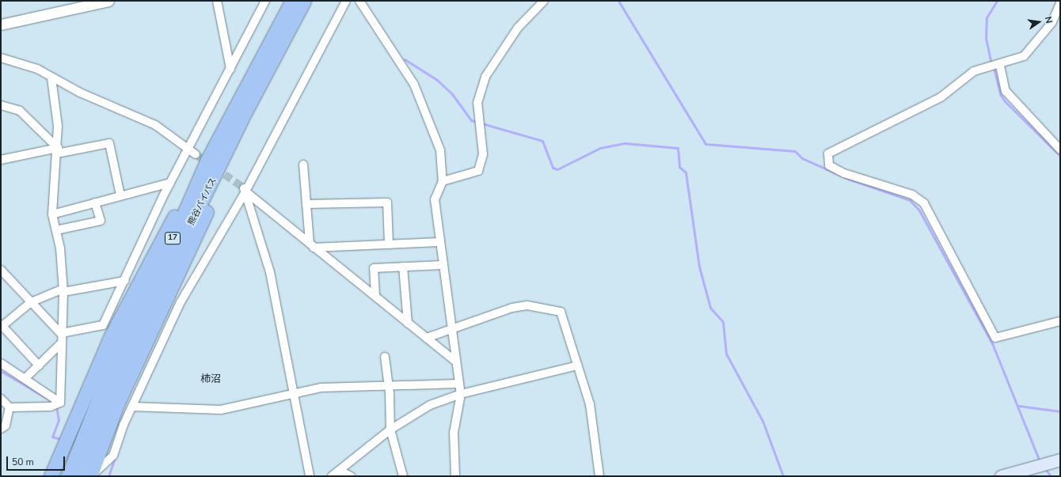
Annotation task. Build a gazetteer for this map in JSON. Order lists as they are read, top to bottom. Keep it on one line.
{"streets":{"highway":["熊谷バイパス","17"]},"crossings":[["熊谷バイパス","17"]],"districts":["柿沼"],"scale_bar":"50 m","north":"right"}
